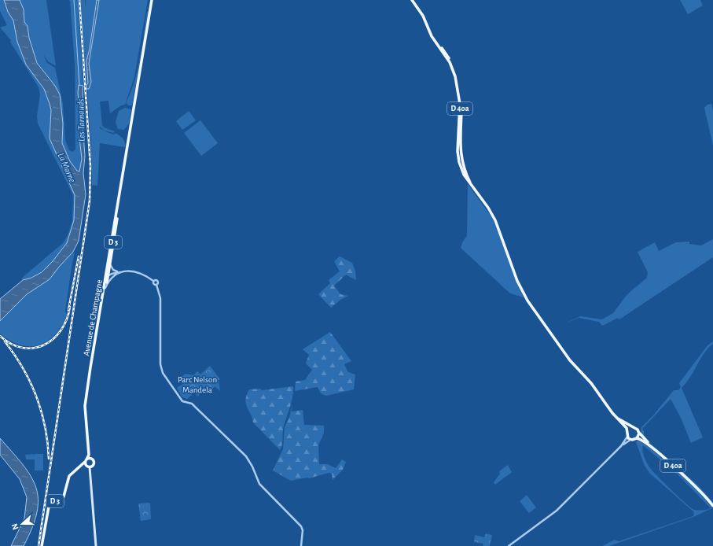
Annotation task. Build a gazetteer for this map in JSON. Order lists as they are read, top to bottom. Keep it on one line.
{"streets":{"main road":["D 40a","D 3","Avenue de Champagne"]},"crossings":[["D 3","Avenue de Champagne"]],"water":["Les Tarnauds","La Marne"],"parks":["Parc Nelson Mandela"],"north":"left"}
